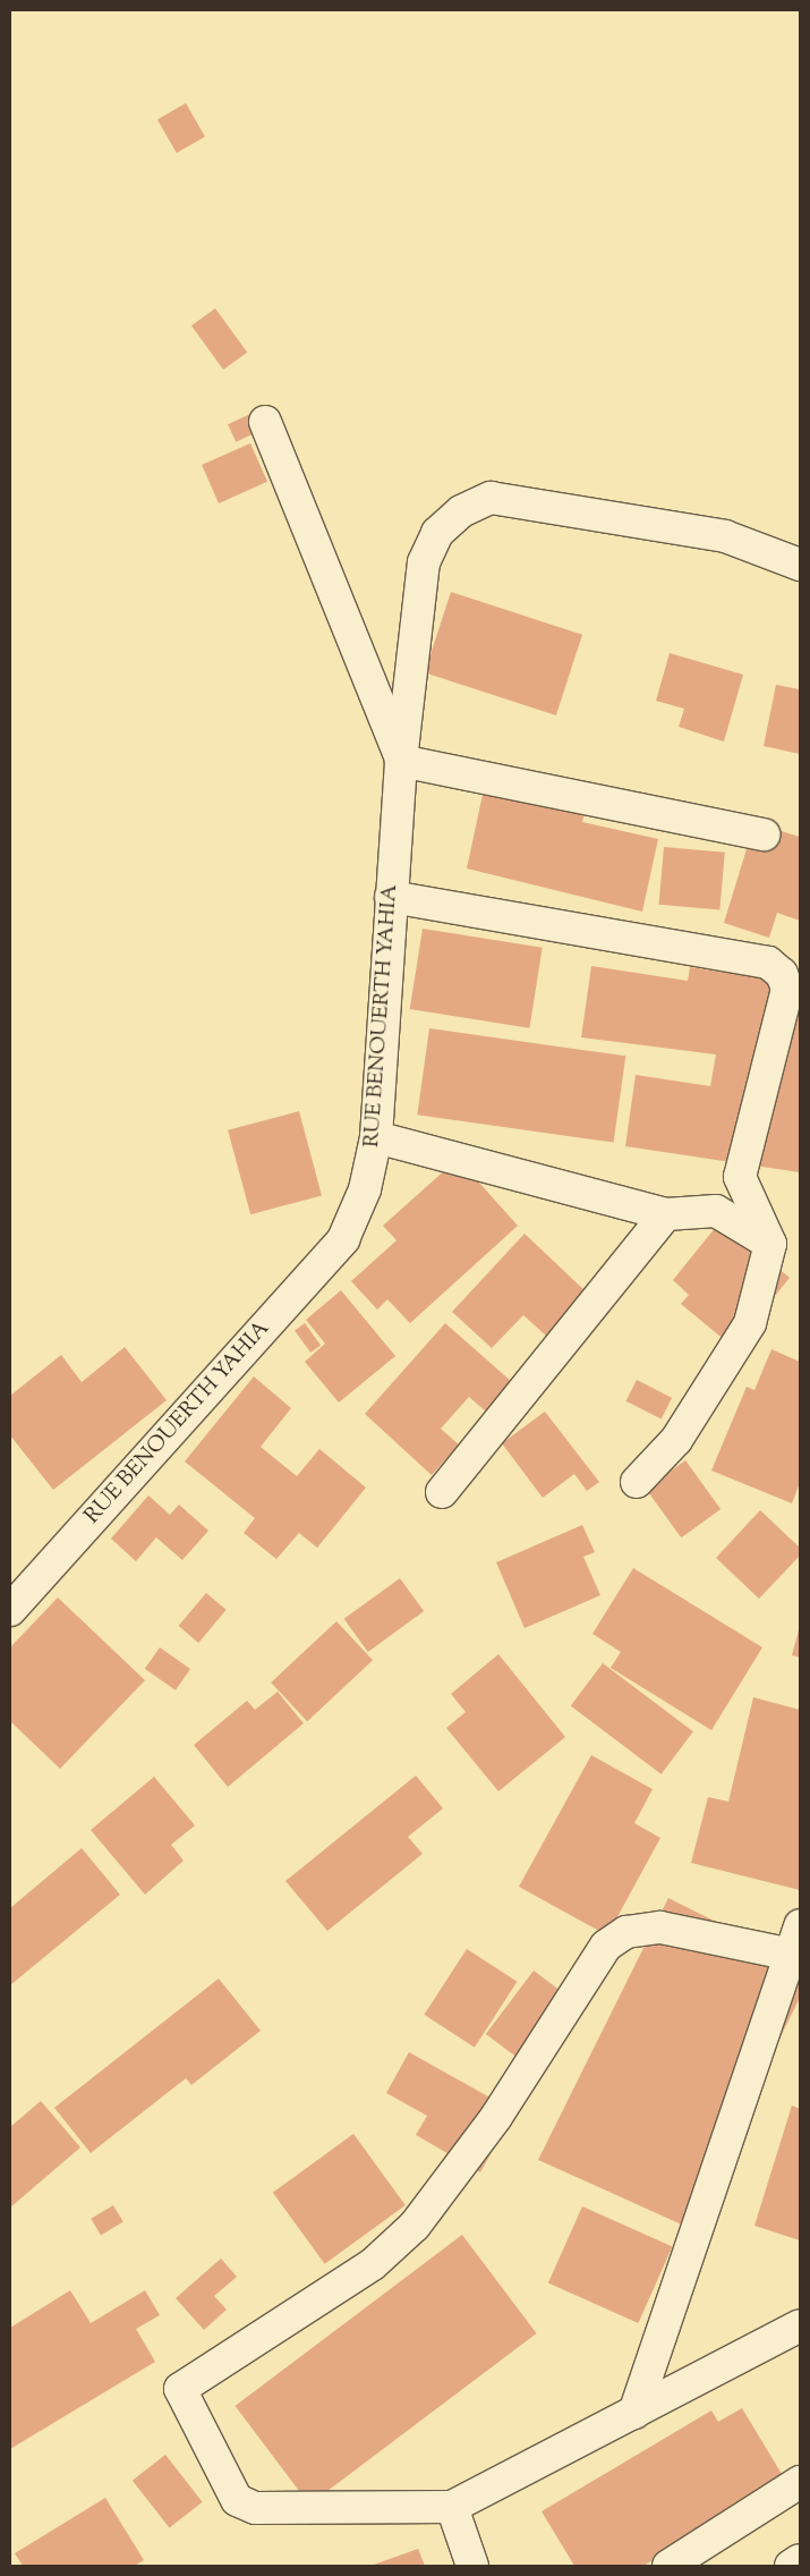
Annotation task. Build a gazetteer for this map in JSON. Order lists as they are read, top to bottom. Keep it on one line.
{"streets":{"street":["RUE BENOUERTH YAHIA"]}}
